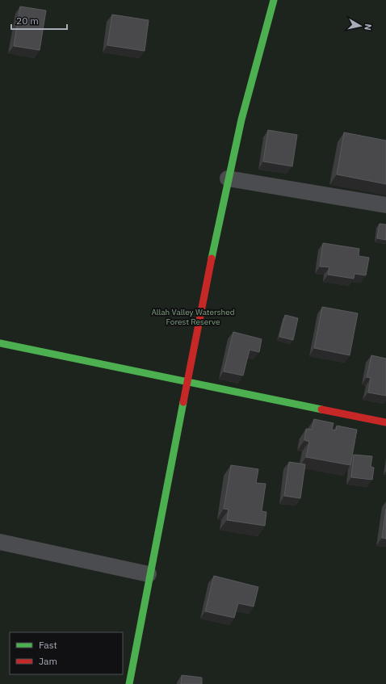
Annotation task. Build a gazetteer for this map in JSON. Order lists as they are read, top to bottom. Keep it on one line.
{"parks":["Allah Valley Watershed Forest Reserve"],"legend":["Fast","Jam"],"scale_bar":"20 m","north":"right"}
